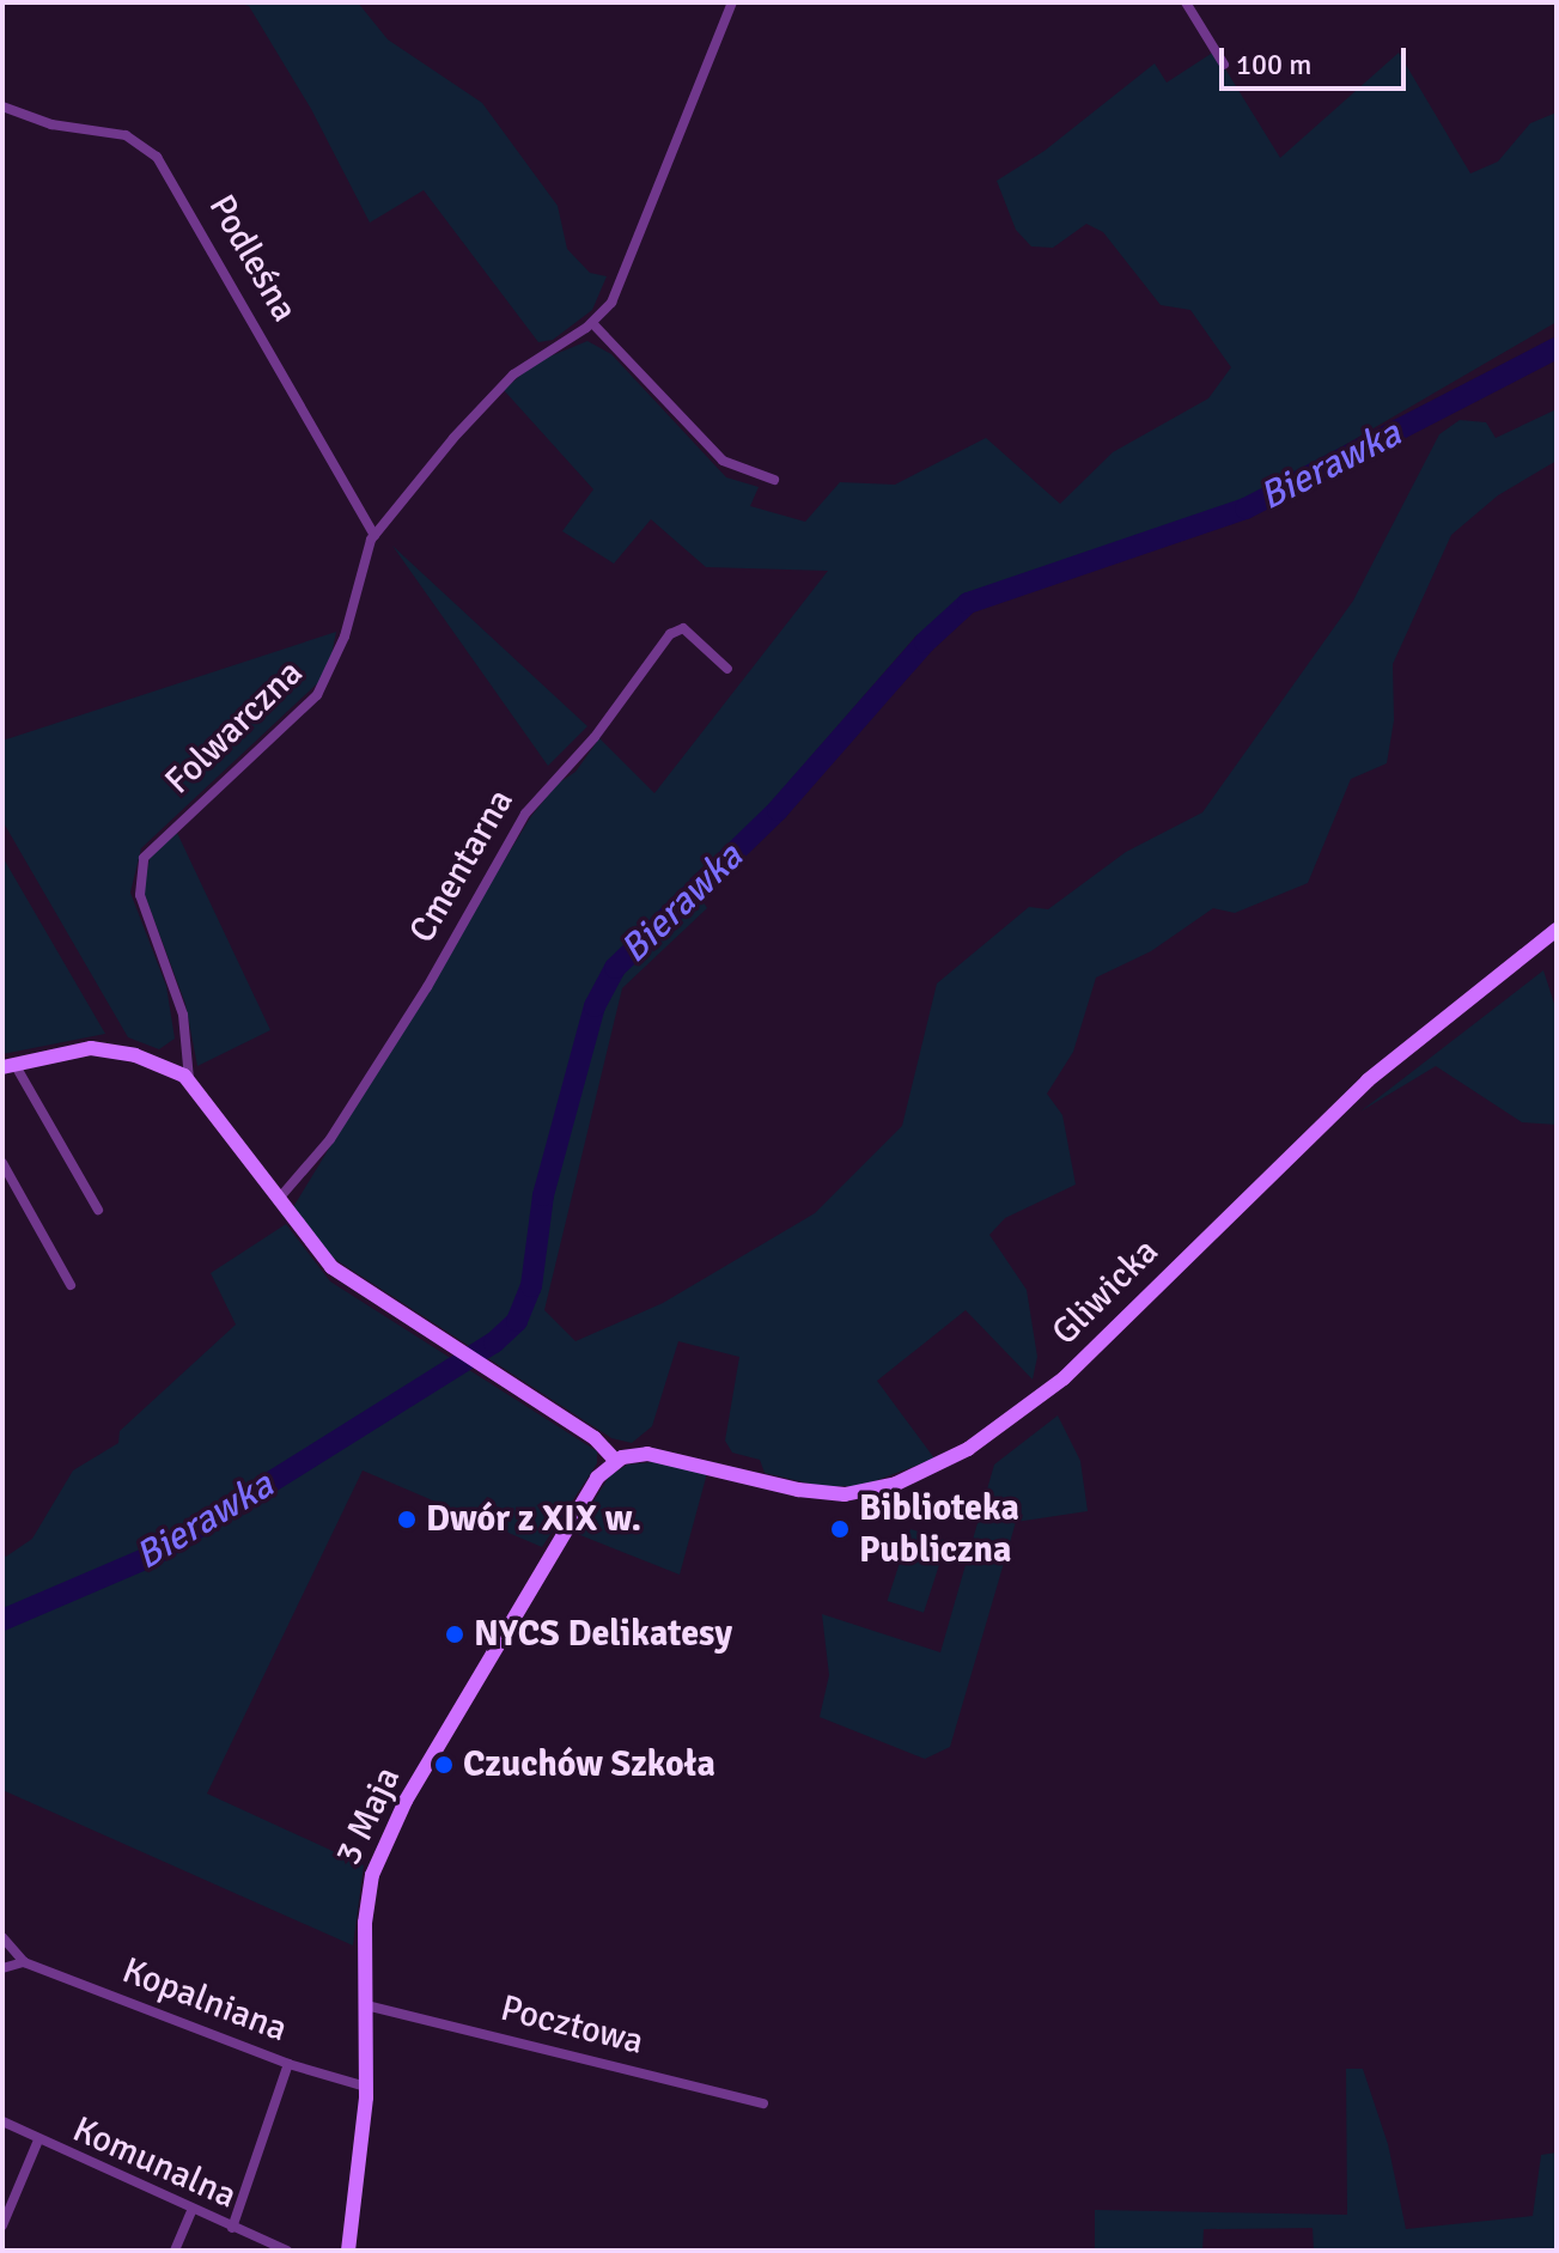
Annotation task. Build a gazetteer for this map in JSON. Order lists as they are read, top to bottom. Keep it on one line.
{"streets":{"main road":["Gliwicka","3 Maja"],"street":["Podleśna","Folwarczna","Cmentarna","Kopalniana","Pocztowa","Komunalna"]},"crossings":[["Podleśna","Folwarczna"],["Gliwicka","3 Maja"],["3 Maja","Kopalniana"],["3 Maja","Pocztowa"]],"water":["Bierawka"],"places":["Dwór z XIX w.","Biblioteka Publiczna","NYCS Delikatesy","Czuchów Szkoła"],"scale_bar":"100 m"}
